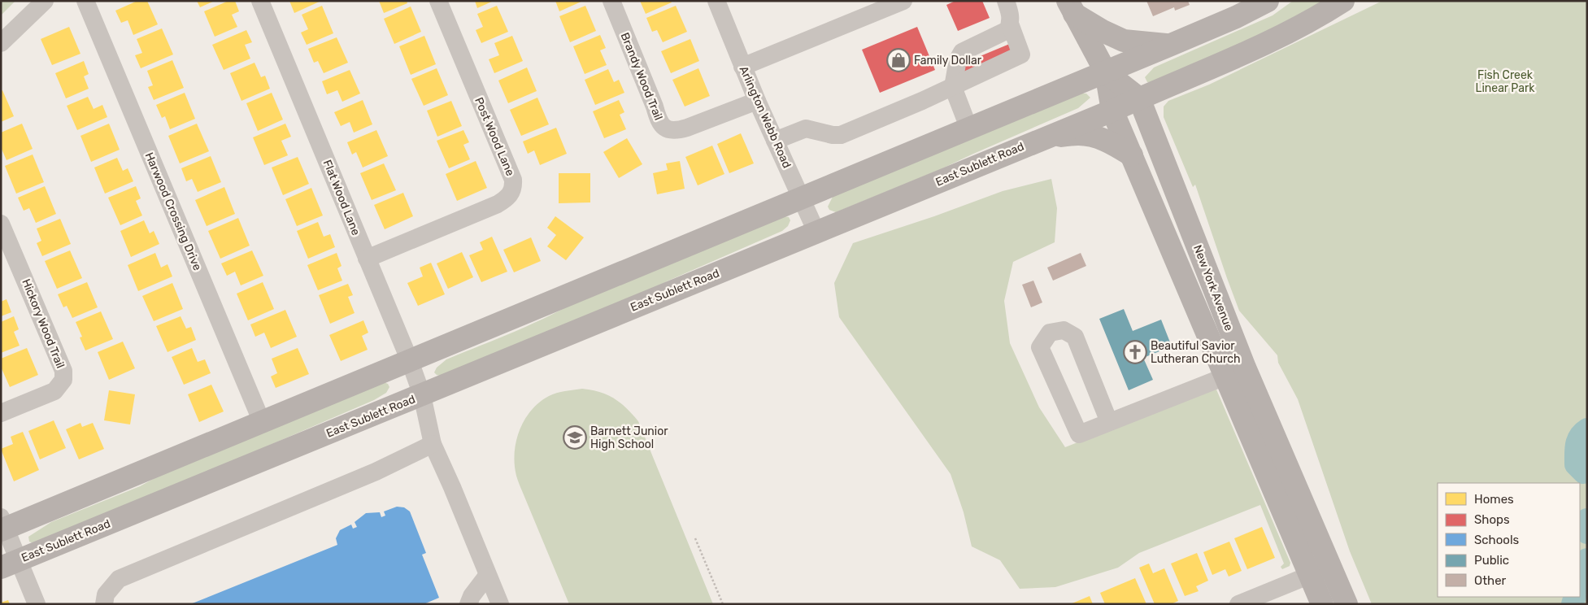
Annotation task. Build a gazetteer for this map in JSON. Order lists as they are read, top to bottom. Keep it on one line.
{"streets":{"main road":["East Sublett Road","New York Avenue"],"street":["Brandy Wood Trail","Arlington Webb Road","Post Wood Lane","Flat Wood Lane","Harwood Crossing Drive","Hickory Wood Trail"]},"crossings":[["Brandy Wood Trail","Arlington Webb Road"],["Arlington Webb Road","East Sublett Road"],["Post Wood Lane","Flat Wood Lane"],["East Sublett Road","Flat Wood Lane"],["East Sublett Road","New York Avenue"]],"parks":["Fish Creek Linear Park"],"places":{"shop":["Family Dollar"],"church":["Beautiful Savior Lutheran Church"],"school or university":["Barnett Junior High School"]},"legend":["Homes","Shops","Schools","Public","Other"]}
